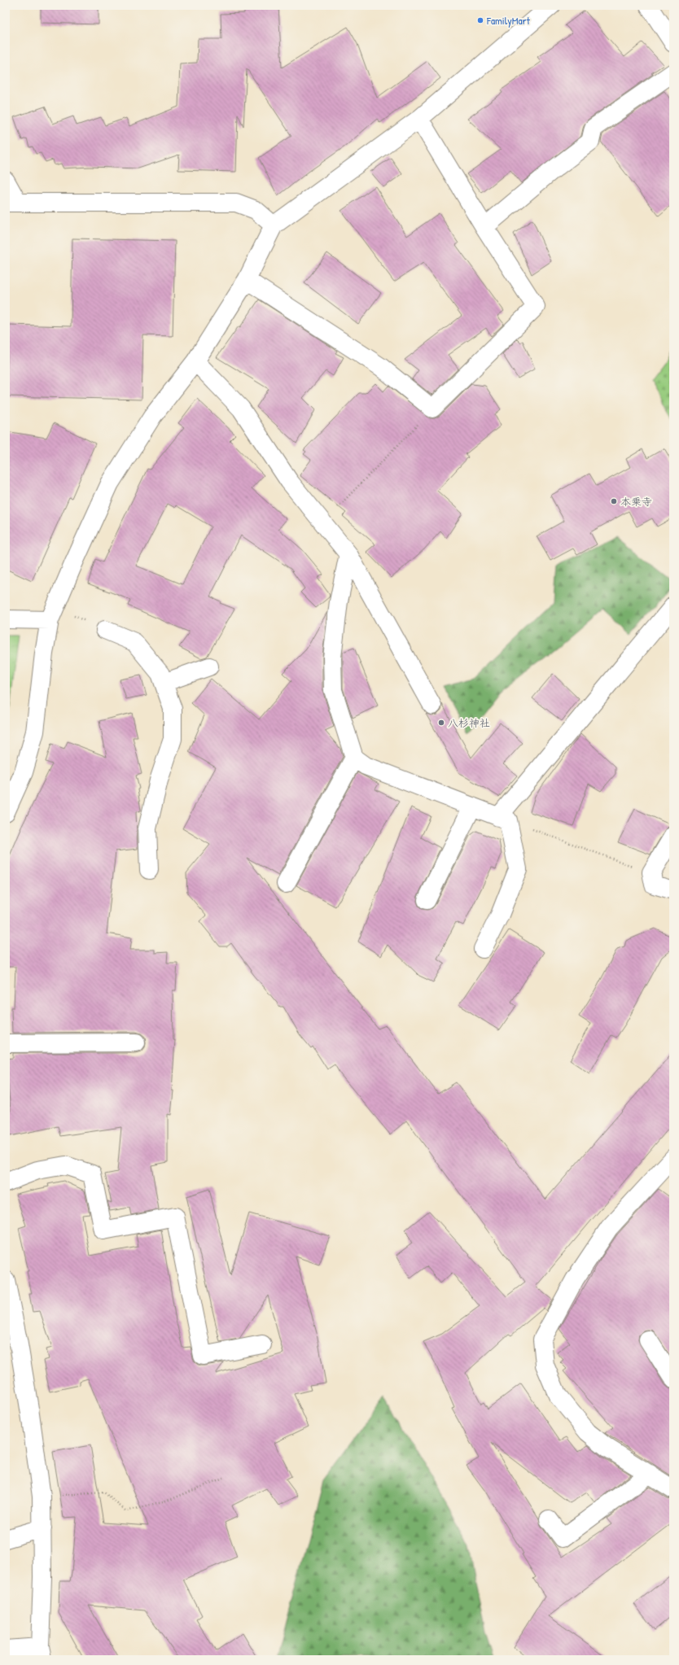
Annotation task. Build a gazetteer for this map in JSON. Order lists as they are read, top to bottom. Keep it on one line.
{"places":["FamilyMart","本乗寺","八杉神社"]}
